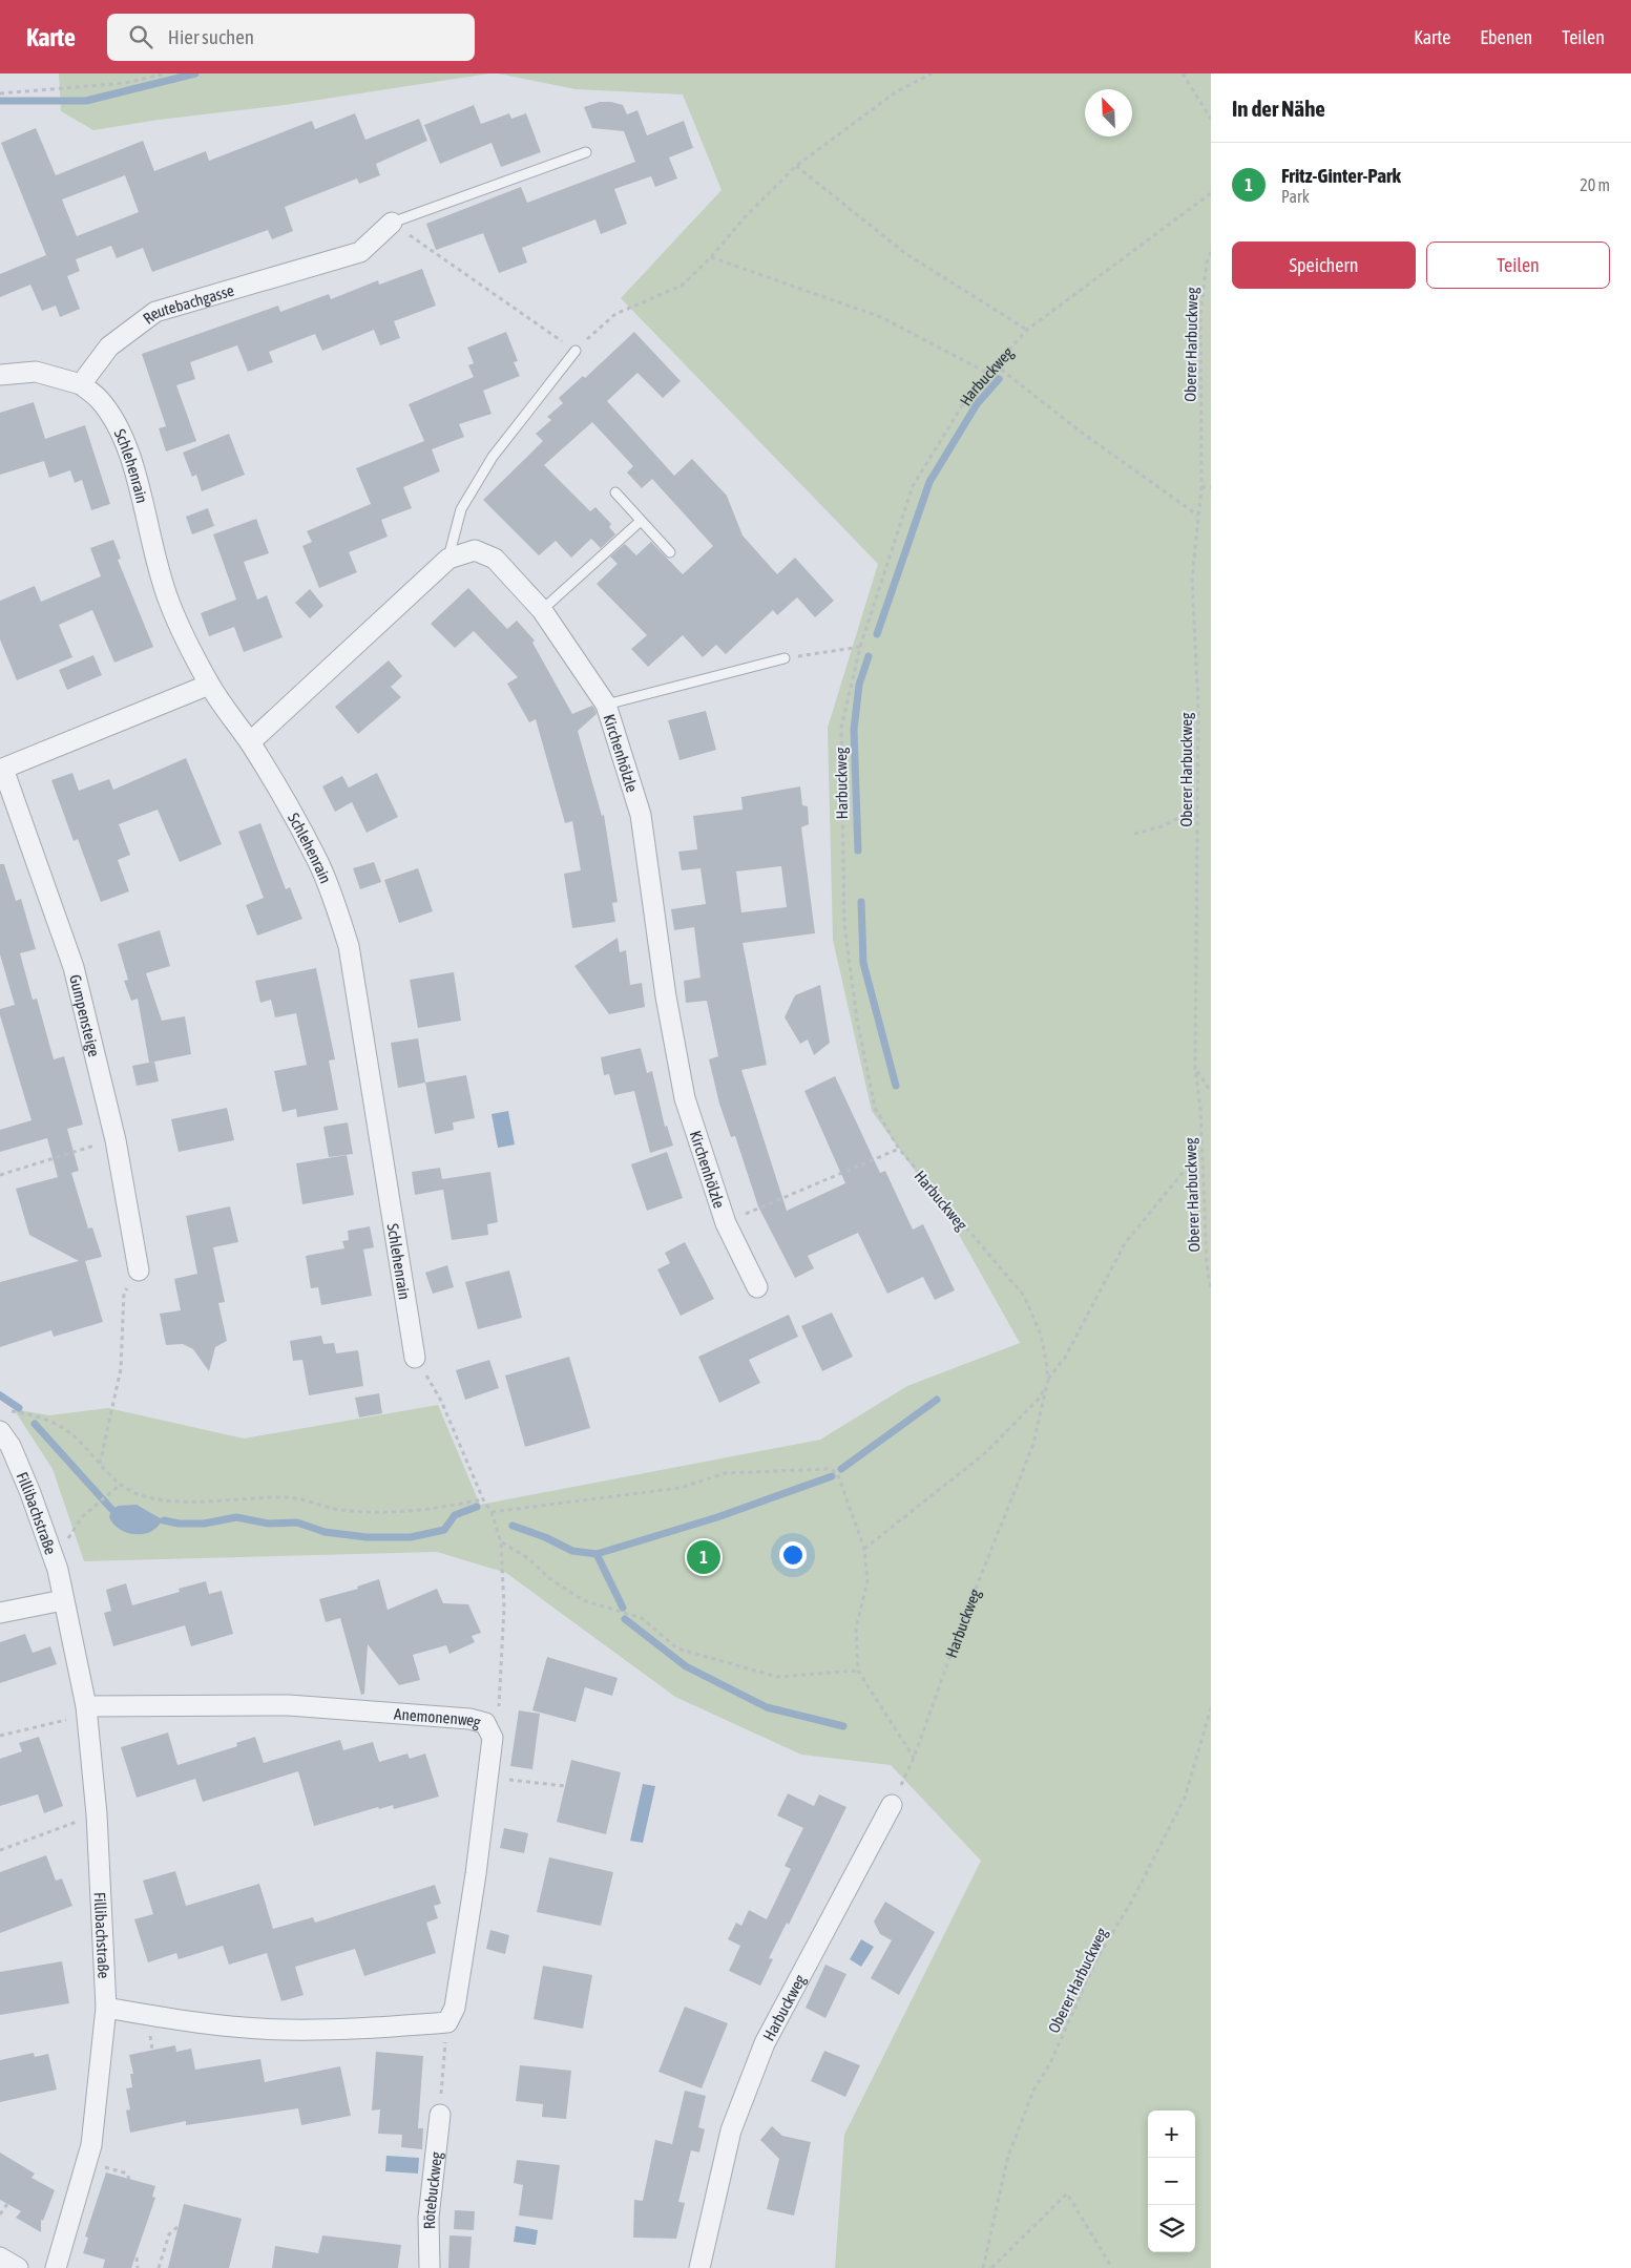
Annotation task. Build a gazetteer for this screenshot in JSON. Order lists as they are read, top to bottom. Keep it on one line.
{"streets":{"street":["Reutebachgasse","Harbuckweg","Schlehenrain","Kirchenhölzle","Gumpensteige","Fillibachstraße","Anemonenweg","Rötebuckweg"],"path":["Oberer Harbuckweg"]},"crossings":[["Reutebachgasse","Schlehenrain"],["Schlehenrain","Kirchenhölzle"],["Schlehenrain","Gumpensteige"],["Fillibachstraße","Anemonenweg"]],"north":"top left","page":{"header":"Karte","search":"Hier suchen","nav":["Karte","Ebenen","Teilen"],"heading":"In der Nähe","list":[{"mark":"1","name":"Fritz-Ginter-Park","note":"Park","value":"20 m"}],"buttons":["Speichern","Teilen"],"pins":"1","map_buttons":["+","−"]}}
